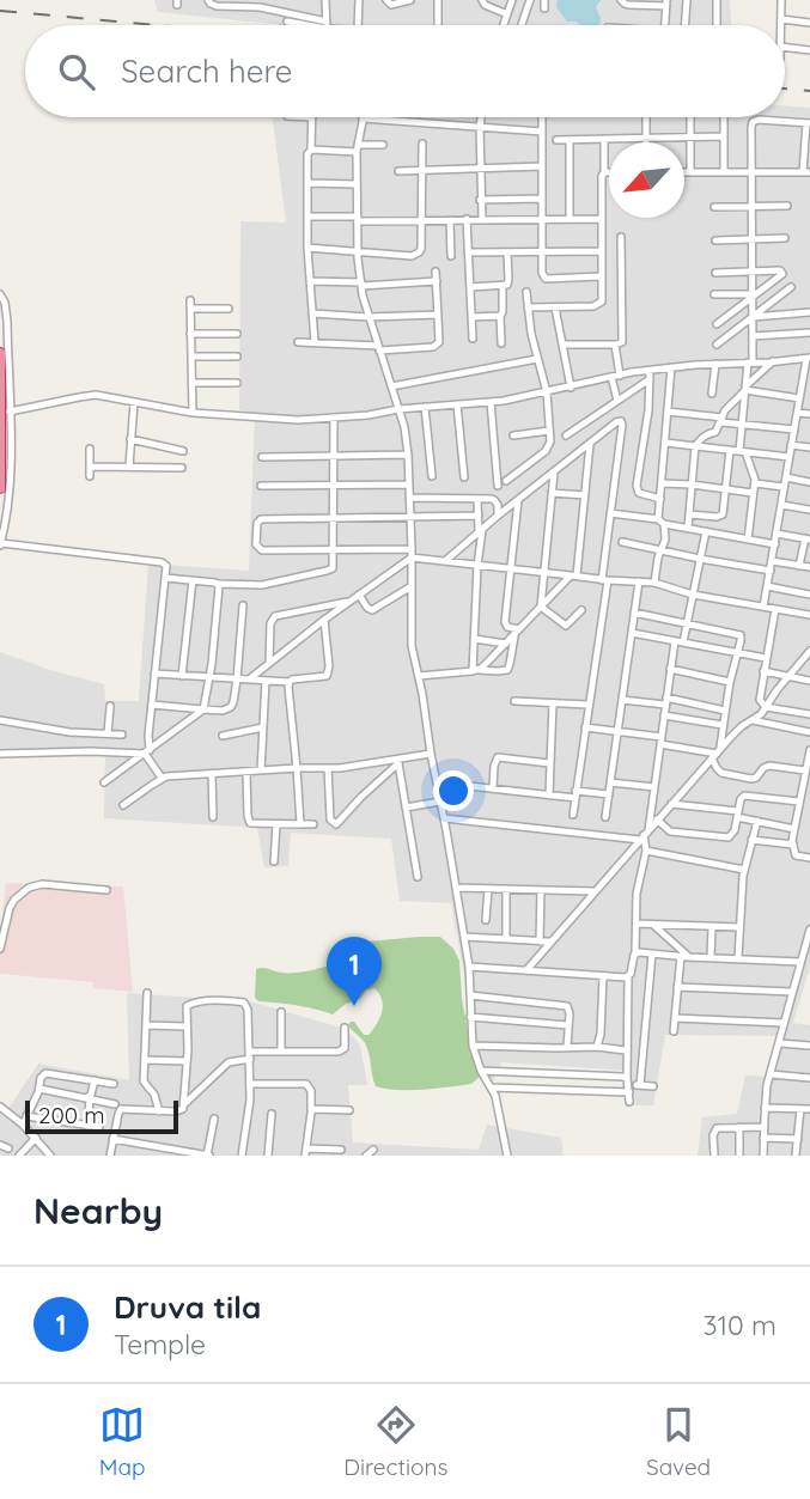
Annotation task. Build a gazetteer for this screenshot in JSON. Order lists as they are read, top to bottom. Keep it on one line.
{"scale_bar":"200 m","north":"bottom left","page":{"search":"Search here","pins":"1","scale":"200 m","heading":"Nearby","list":[{"mark":"1","name":"Druva tila","note":"Temple","value":"310 m"}],"nav":["Map","Directions","Saved"]}}
